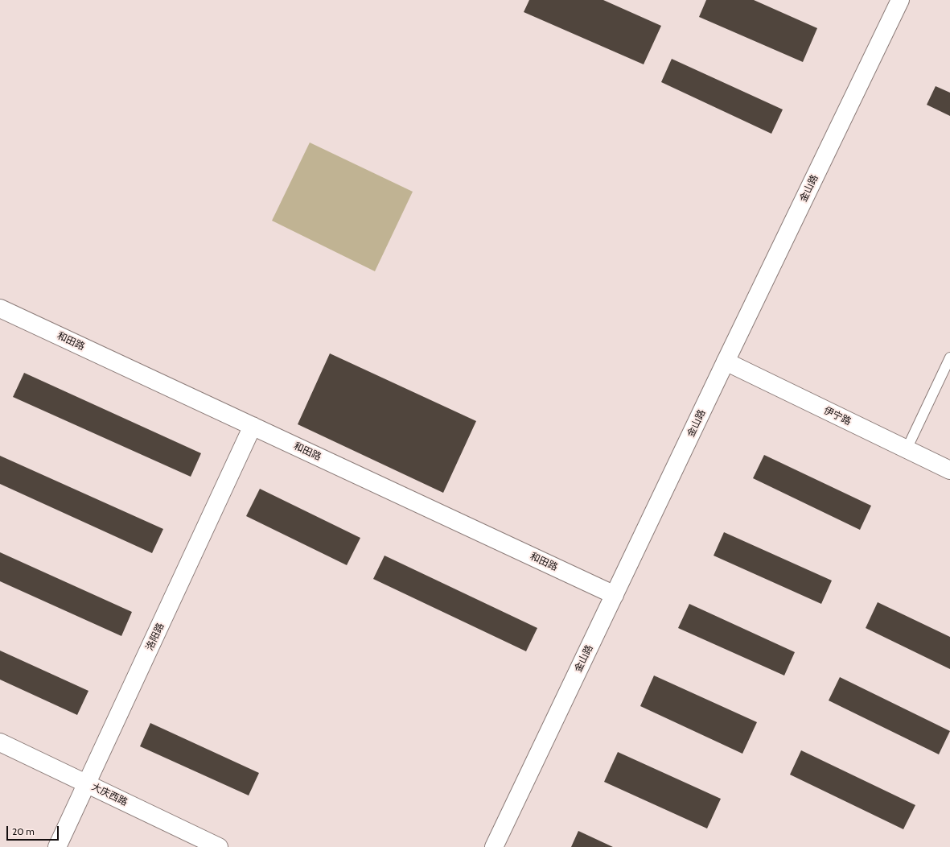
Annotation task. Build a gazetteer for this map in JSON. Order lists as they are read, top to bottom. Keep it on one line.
{"streets":{"street":["金山路","和田路","伊宁路","洛阳路","大庆西路"]},"crossings":[["金山路","和田路"],["金山路","伊宁路"],["和田路","洛阳路"],["洛阳路","大庆西路"]],"scale_bar":"20 m"}
